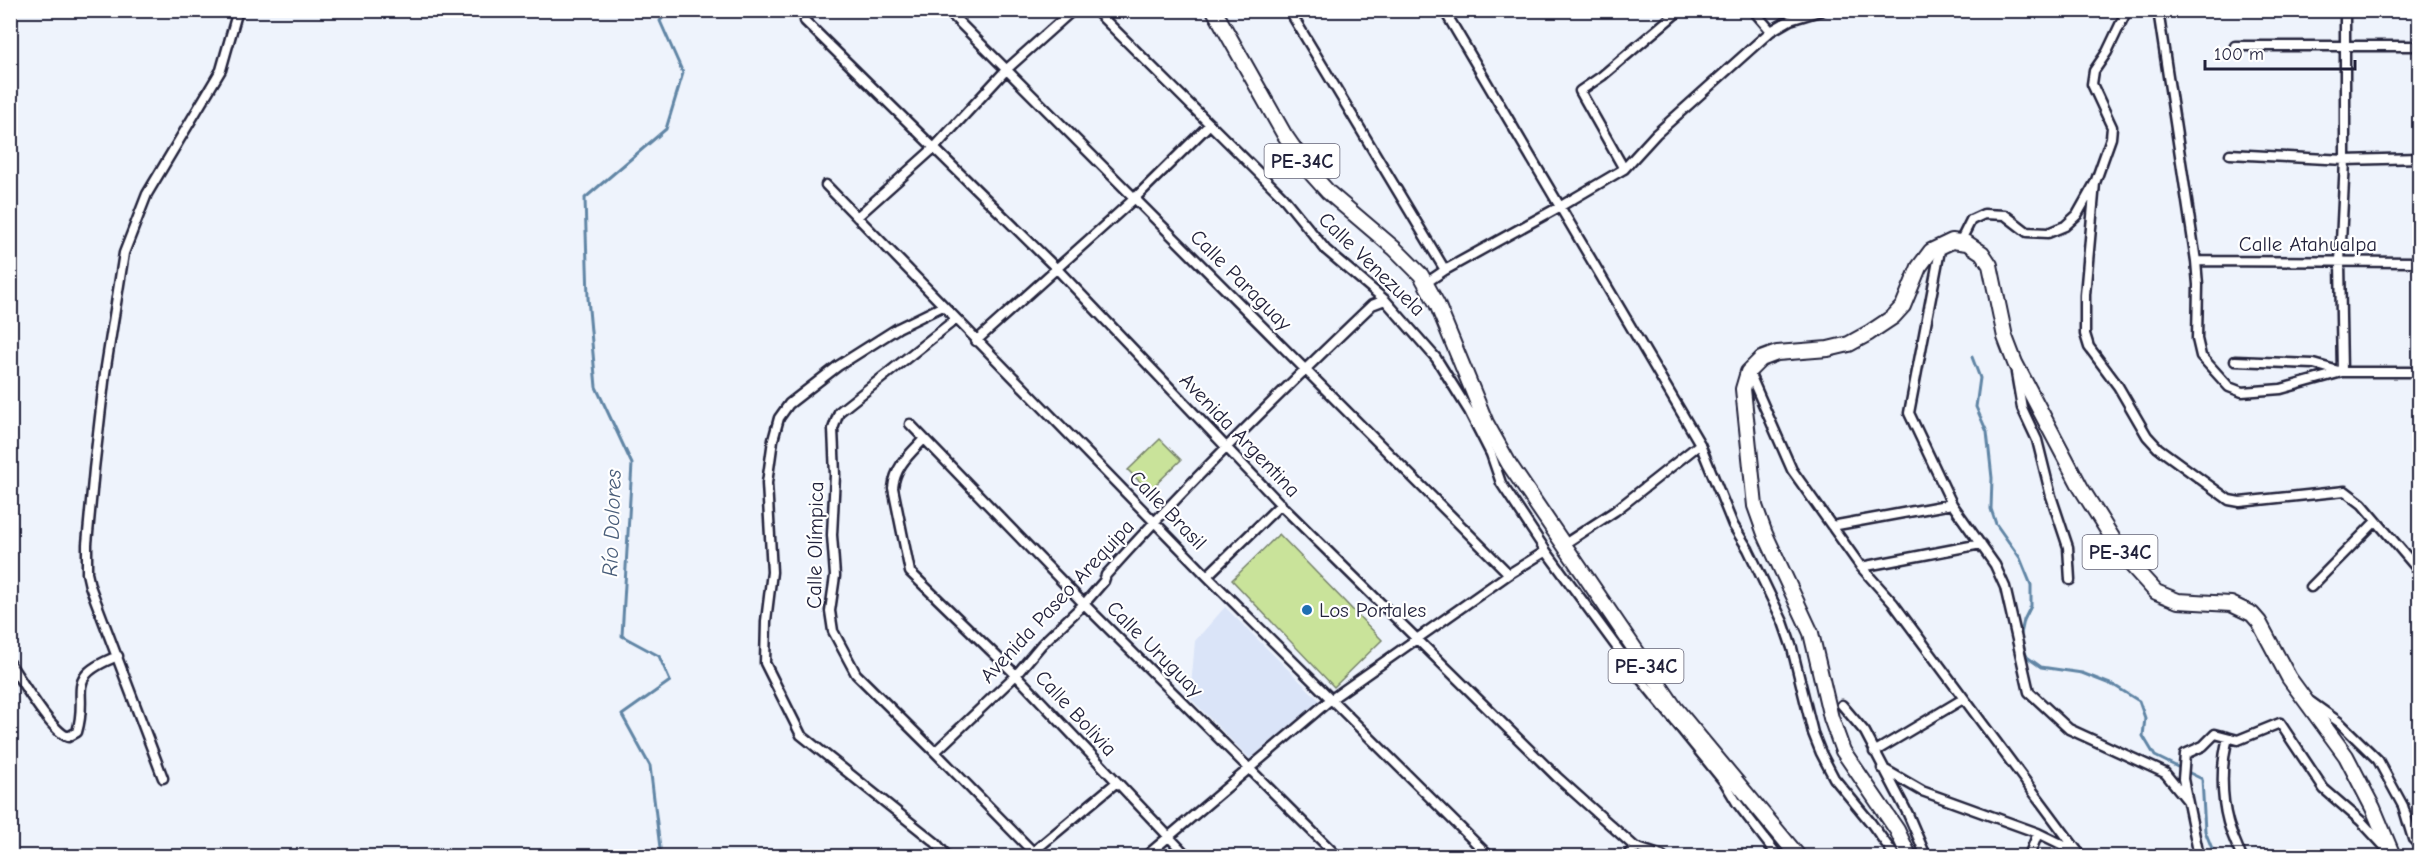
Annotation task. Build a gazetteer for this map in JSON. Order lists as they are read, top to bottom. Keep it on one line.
{"streets":{"main road":["PE-34C"],"street":["Calle Atahualpa","Calle Venezuela","Calle Paraguay","Avenida Argentina","Calle Brasil","Calle Olímpica","Avenida Paseo Arequipa","Calle Uruguay","Calle Bolivia"]},"crossings":[["PE-34C","Calle Venezuela"],["Calle Venezuela","Avenida Paseo Arequipa"],["Calle Paraguay","Avenida Paseo Arequipa"],["Avenida Argentina","Avenida Paseo Arequipa"],["Calle Brasil","Calle Olímpica"],["Calle Brasil","Avenida Paseo Arequipa"],["Calle Olímpica","Avenida Paseo Arequipa"],["Avenida Paseo Arequipa","Calle Uruguay"],["Avenida Paseo Arequipa","Calle Bolivia"],["Calle Uruguay","Calle Bolivia"]],"water":["Río Dolores"],"places":["Los Portales"],"scale_bar":"100 m"}
